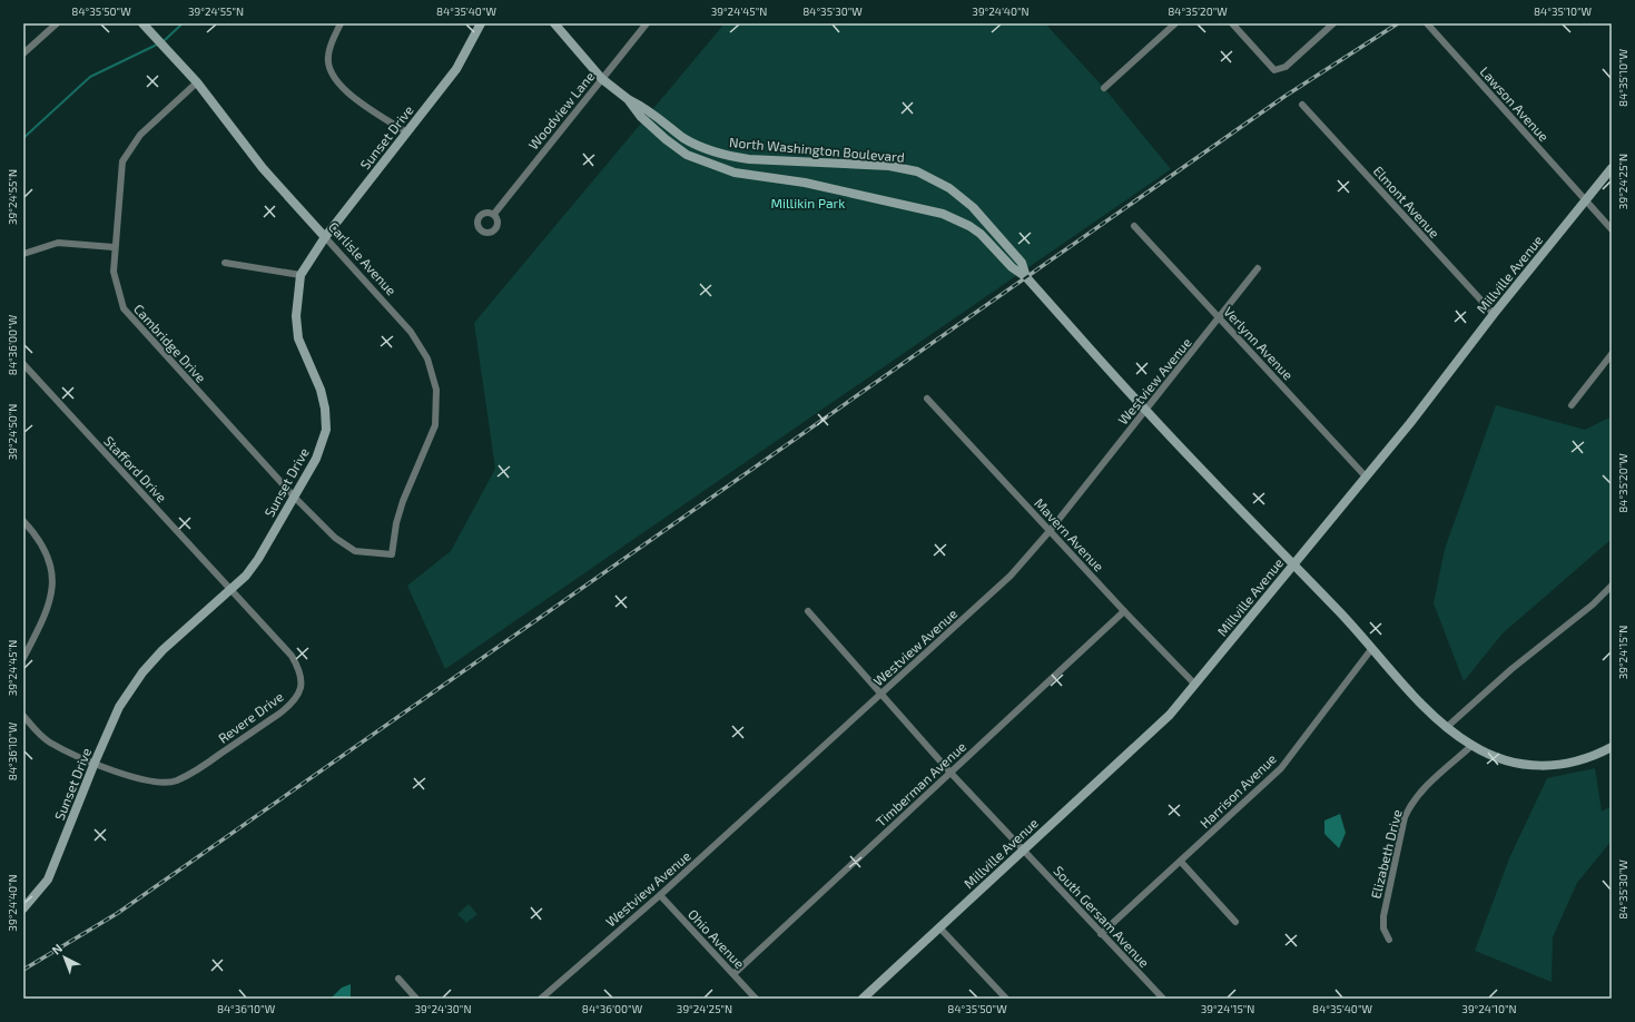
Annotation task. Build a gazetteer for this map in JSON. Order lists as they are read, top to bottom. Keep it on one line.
{"streets":{"street":["Lawson Avenue","Woodview Lane","Sunset Drive","North Washington Boulevard","Elmont Avenue","Carlisle Avenue","Millville Avenue","Cambridge Drive","Verlynn Avenue","Westview Avenue","Stafford Drive","Mavern Avenue","Revere Drive","Timberman Avenue","Harrison Avenue","Elizabeth Drive","South Gersam Avenue","Ohio Avenue"]},"crossings":[["Lawson Avenue","Millville Avenue"],["Woodview Lane","North Washington Boulevard"],["Sunset Drive","Carlisle Avenue"],["Sunset Drive","Cambridge Drive"],["Sunset Drive","Stafford Drive"],["Sunset Drive","Revere Drive"],["North Washington Boulevard","Millville Avenue"],["North Washington Boulevard","Westview Avenue"],["North Washington Boulevard","Harrison Avenue"],["North Washington Boulevard","Elizabeth Drive"],["Elmont Avenue","Millville Avenue"],["Carlisle Avenue","Cambridge Drive"],["Millville Avenue","Verlynn Avenue"],["Millville Avenue","Mavern Avenue"],["Millville Avenue","South Gersam Avenue"],["Verlynn Avenue","Westview Avenue"],["Westview Avenue","Mavern Avenue"],["Westview Avenue","South Gersam Avenue"],["Westview Avenue","Ohio Avenue"],["Stafford Drive","Revere Drive"],["Mavern Avenue","Timberman Avenue"],["Timberman Avenue","South Gersam Avenue"],["Timberman Avenue","Ohio Avenue"],["Harrison Avenue","South Gersam Avenue"]],"parks":["Millikin Park"],"north":"top left","coordinates":["84°35'50\"W","39°24'55\"N","84°35'40\"W","39°24'45\"N","84°35'30\"W","39°24'40\"N","84°35'20\"W","84°35'10\"W","39°24'25\"N","84°36'00\"W","39°24'50\"N","39°24'15\"N","84°36'10\"W","39°24'30\"N","39°24'10\"N"]}
